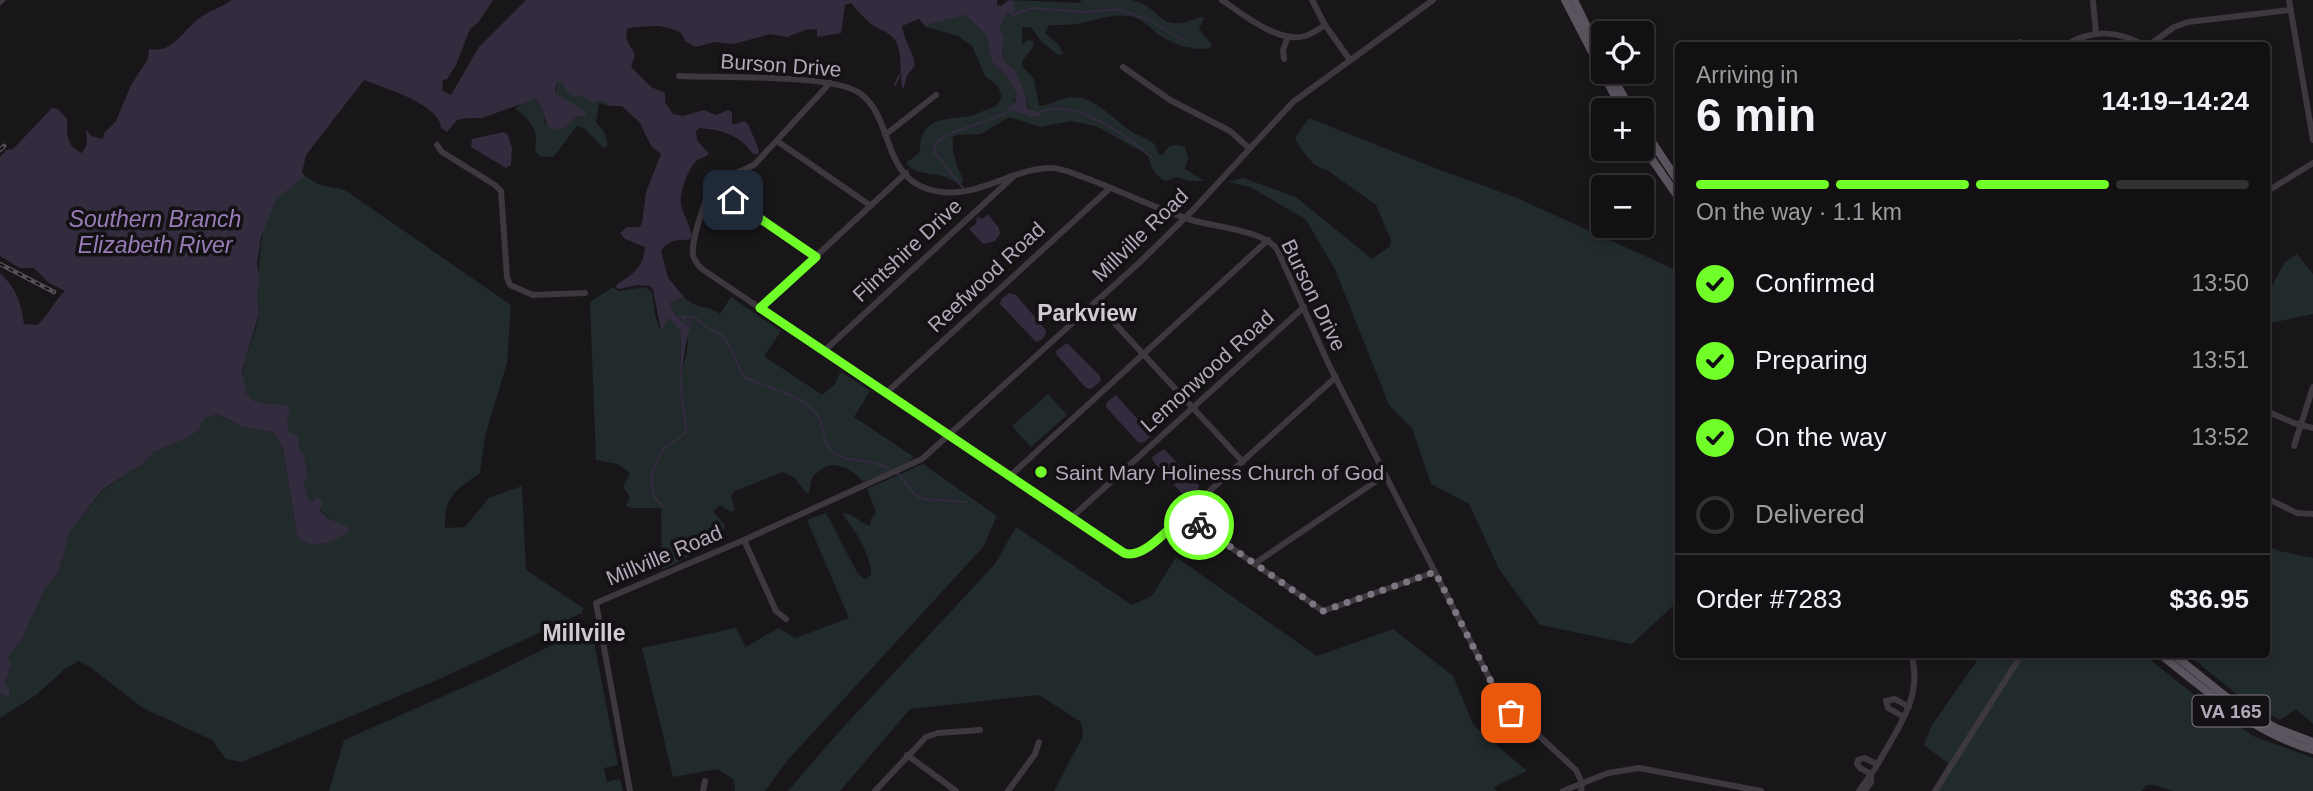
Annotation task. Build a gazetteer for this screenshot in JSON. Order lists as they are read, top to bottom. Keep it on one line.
{"streets":{"main road":["VA 165"],"street":["Burson Drive","Millville Road","Flintshire Drive","Reefwood Road","Lemonwood Road"]},"crossings":[["Burson Drive","Millville Road"],["Burson Drive","Flintshire Drive"],["Burson Drive","Reefwood Road"],["Burson Drive","Lemonwood Road"]],"districts":["Parkview","Millville"],"water":["Southern Branch Elizabeth River"],"places":["Saint Mary Holiness Church of God"],"page":{"map_buttons":["+","−"],"heading":["6 min","Arriving in","14:19–14:24"],"panel":["Order #7283","$36.95"],"bar":"On the way · 1.1 km","list":[["Confirmed","13:50"],["Preparing","13:51"],["On the way","13:52"],"Delivered"]}}
